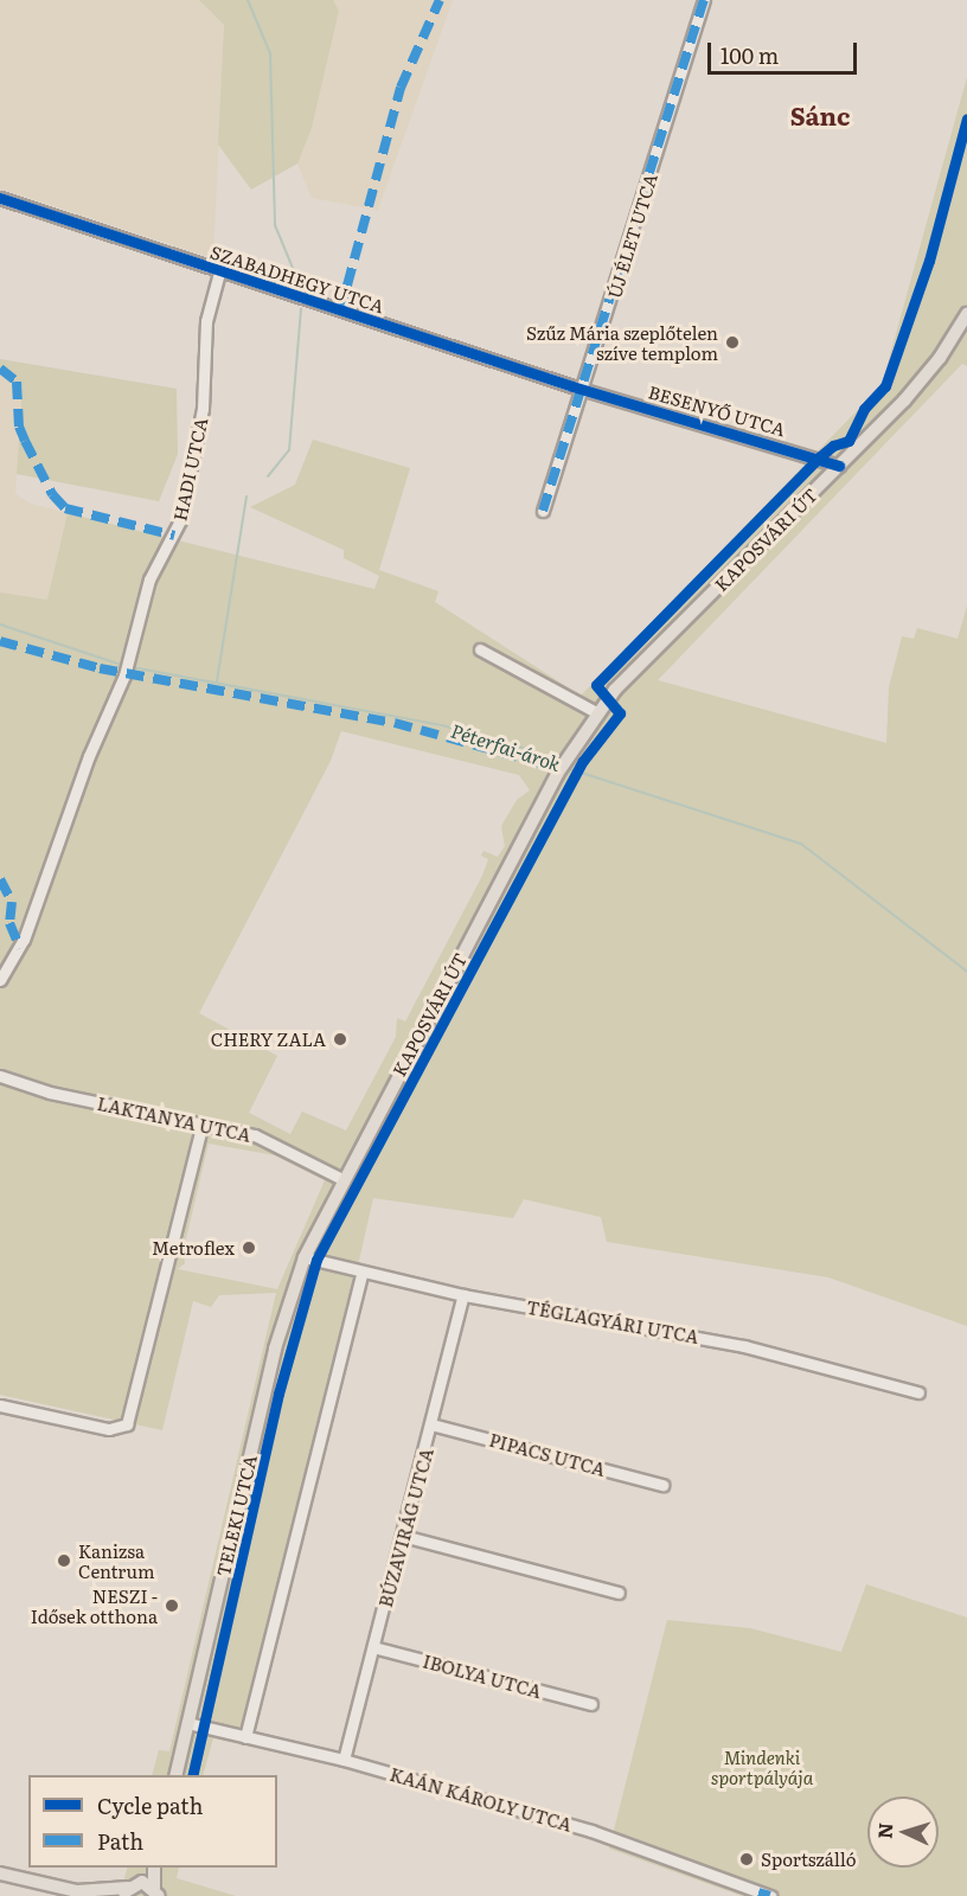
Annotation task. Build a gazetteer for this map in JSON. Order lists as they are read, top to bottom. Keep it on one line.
{"streets":{"main road":["KAPOSVÁRI ÚT","TELEKI UTCA"],"street":["ÚJ ÉLET UTCA","SZABADHEGY UTCA","BESENYŐ UTCA","HADI UTCA","LAKTANYA UTCA","TÉGLAGYÁRI UTCA","PIPACS UTCA","BÚZAVIRÁG UTCA","IBOLYA UTCA","KAÁN KÁROLY UTCA"]},"crossings":[["ÚJ ÉLET UTCA","SZABADHEGY UTCA"],["ÚJ ÉLET UTCA","BESENYŐ UTCA"],["SZABADHEGY UTCA","BESENYŐ UTCA"],["SZABADHEGY UTCA","HADI UTCA"],["BESENYŐ UTCA","KAPOSVÁRI ÚT"],["KAPOSVÁRI ÚT","LAKTANYA UTCA"],["KAPOSVÁRI ÚT","TÉGLAGYÁRI UTCA"],["KAPOSVÁRI ÚT","TELEKI UTCA"],["TÉGLAGYÁRI UTCA","TELEKI UTCA"],["TÉGLAGYÁRI UTCA","BÚZAVIRÁG UTCA"],["PIPACS UTCA","BÚZAVIRÁG UTCA"],["TELEKI UTCA","KAÁN KÁROLY UTCA"],["BÚZAVIRÁG UTCA","IBOLYA UTCA"],["BÚZAVIRÁG UTCA","KAÁN KÁROLY UTCA"]],"districts":["Sánc"],"water":["Péterfai-árok"],"parks":["Mindenki sportpályája"],"places":["Szűz Mária szeplőtelen szíve templom","CHERY ZALA","Metroflex","Kanizsa Centrum","NESZI - Idősek otthona","Sportszálló"],"legend":["Cycle path","Path"],"scale_bar":"100 m","north":"left"}
